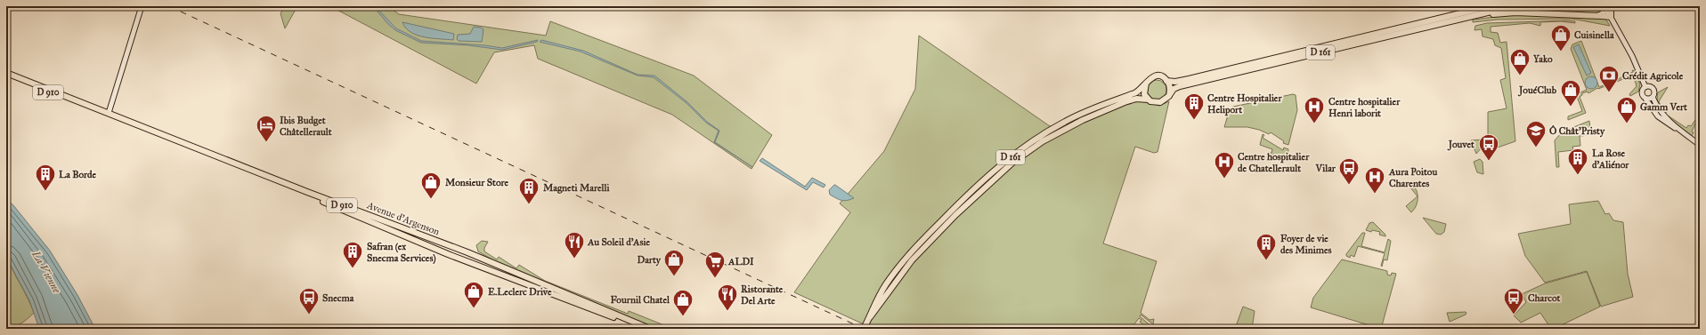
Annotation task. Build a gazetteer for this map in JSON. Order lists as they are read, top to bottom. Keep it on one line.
{"streets":{"main road":["D 161","D 910","Avenue d'Argenson"]},"crossings":[["D 910","Avenue d'Argenson"]],"water":["La Vienne"],"places":{"shop":["Cuisinella","Yako","JouéClub","Gamm Vert","Monsieur Store","Darty","E.Leclerc Drive","Fournil Chatel"],"bank":["Crédit Agricole"],"building":["Centre Hospitalier Heliport","La Rose d'Aliénor","La Borde","Magneti Marelli","Foyer de vie des Minimes","Safran (ex Snecma Services)"],"hospital":["Centre hospitalier Henri laborit","Centre hospitalier de Chatellerault","Aura Poitou Charentes"],"hotel":["Ibis Budget Châtellerault"],"school or university":["Ô Chât'Pristy"],"bus stop":["Jouvet","Vilar","Snecma","Charcot"],"restaurant":["Au Soleil d'Asie","Ristorante Del Arte"],"supermarket":["ALDI"]}}
